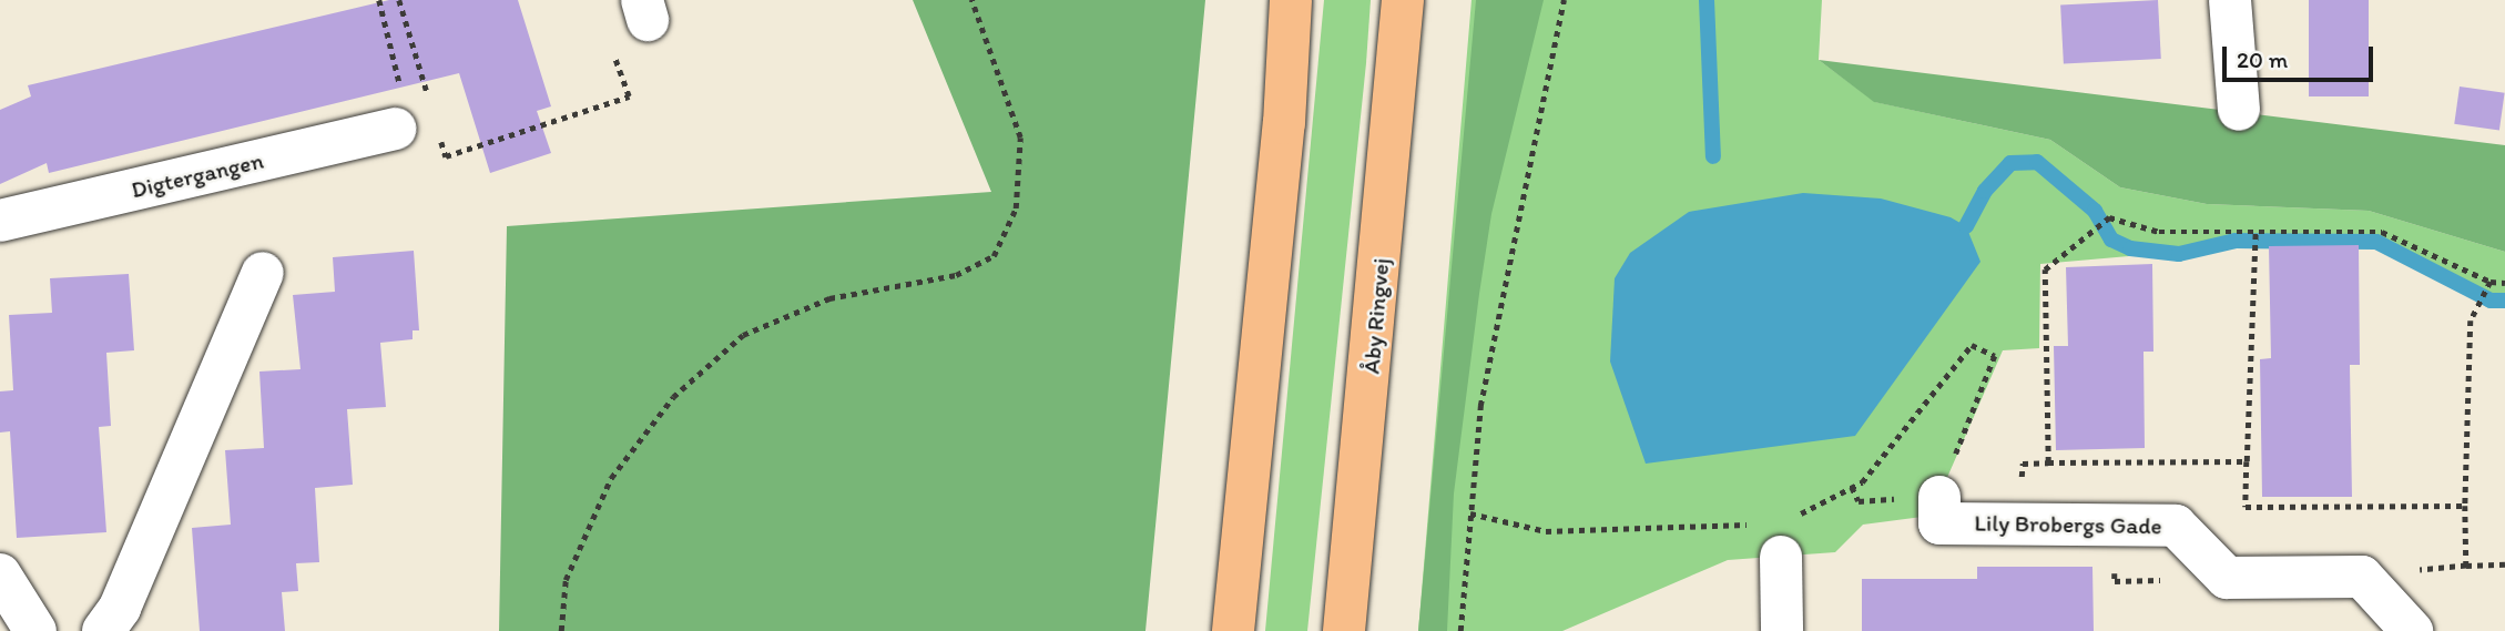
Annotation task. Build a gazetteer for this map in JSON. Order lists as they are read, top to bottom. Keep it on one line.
{"streets":{"main road":["Åby Ringvej"],"street":["Digtergangen","Lily Brobergs Gade"]},"scale_bar":"20 m"}
